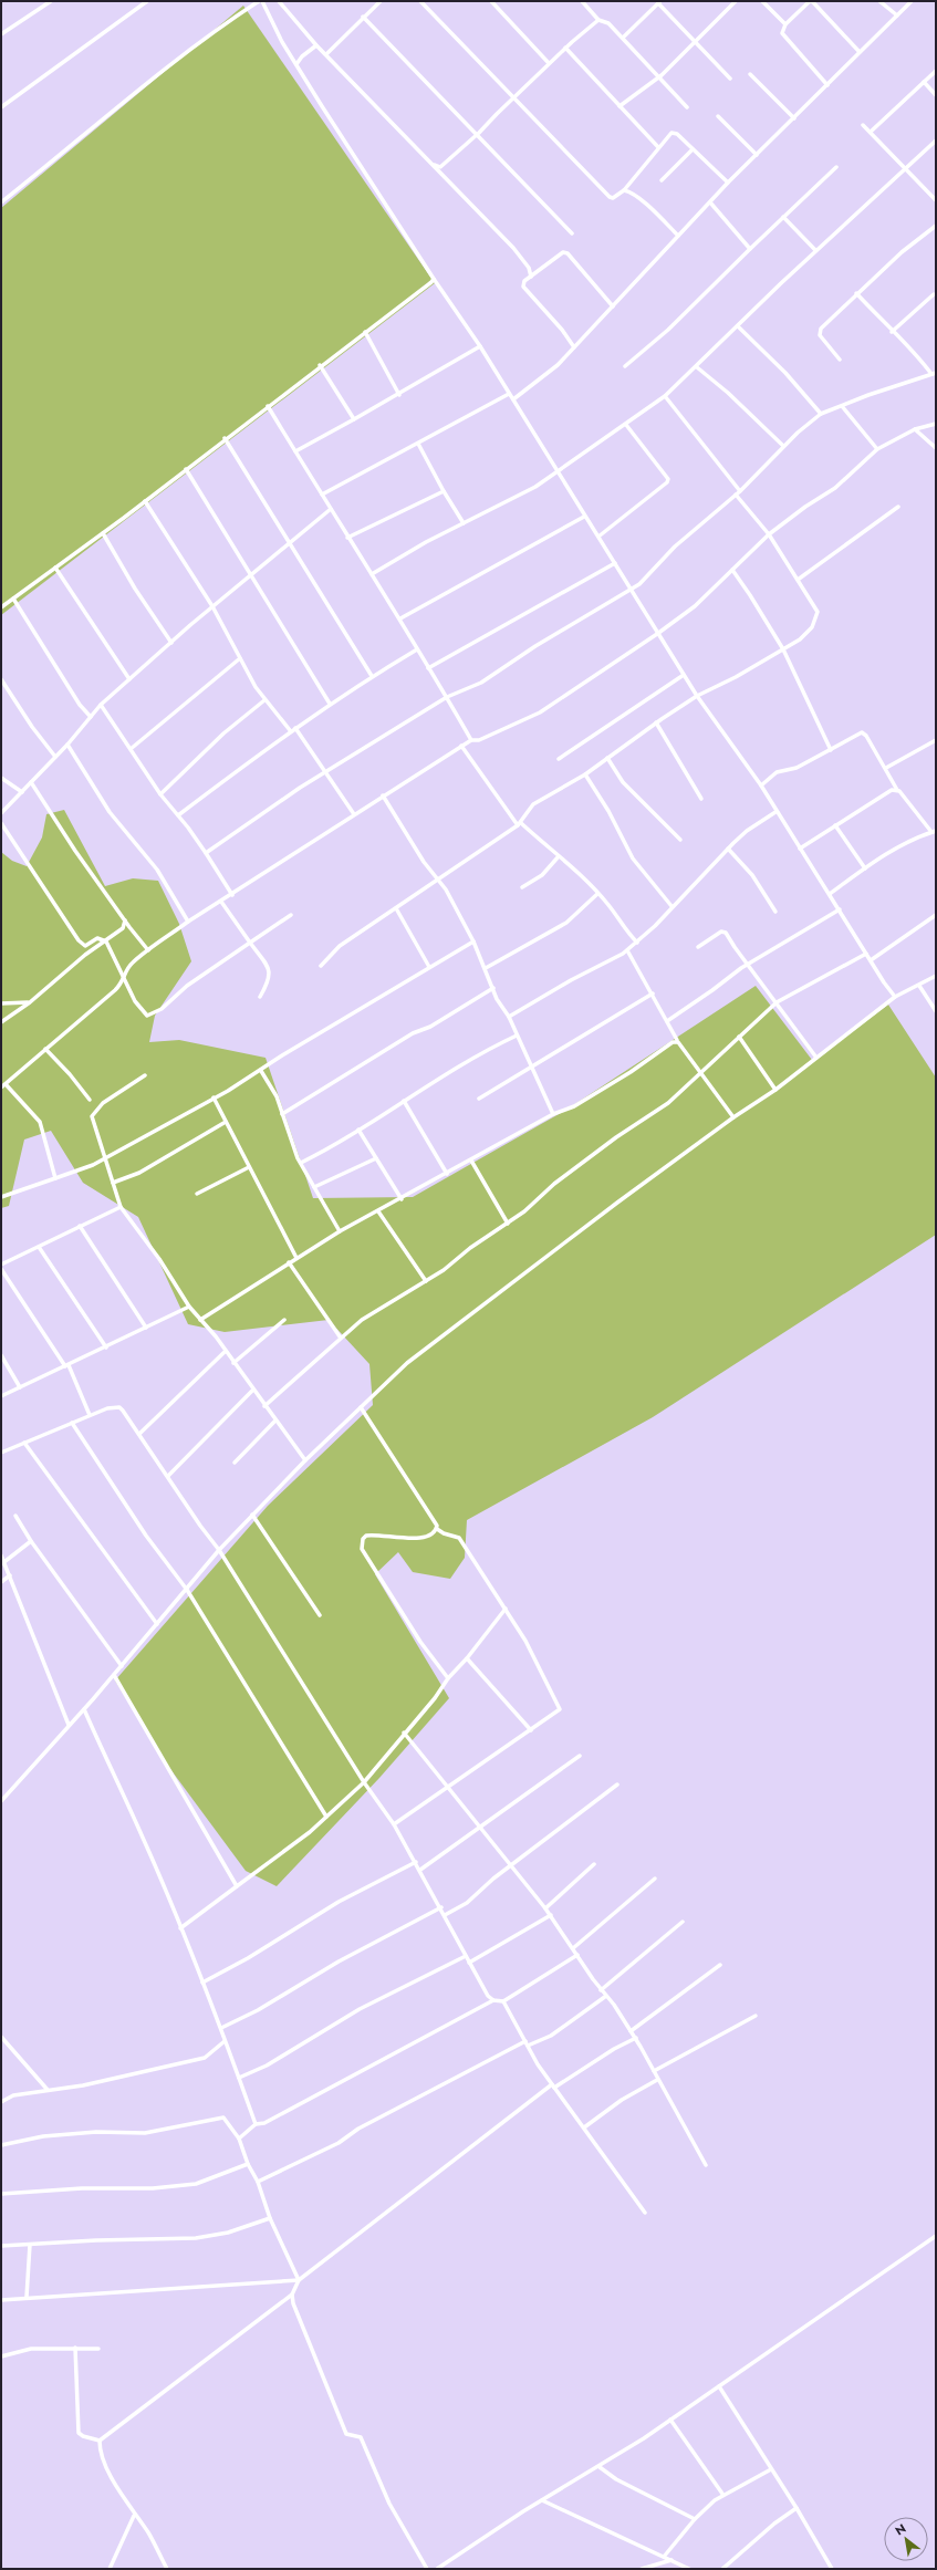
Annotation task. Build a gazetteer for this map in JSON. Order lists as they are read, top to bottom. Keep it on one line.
{"north":"top left"}
